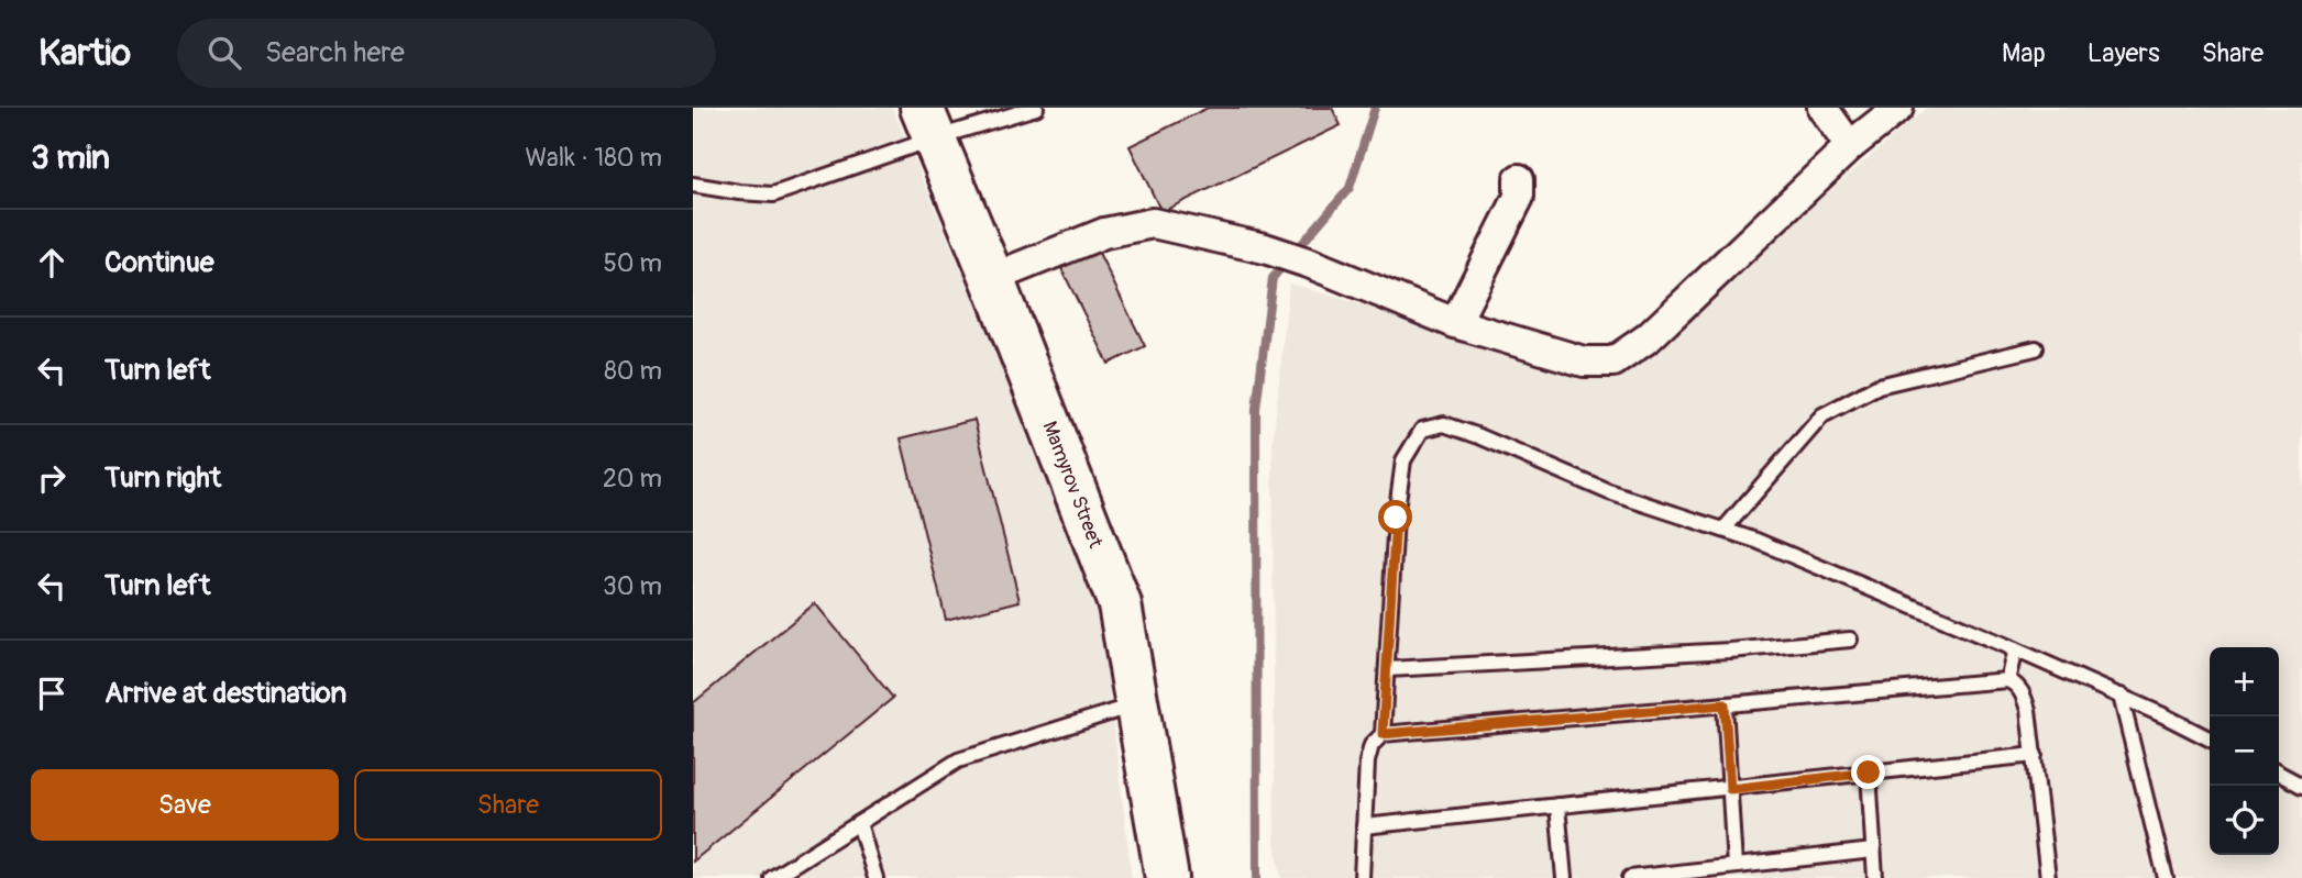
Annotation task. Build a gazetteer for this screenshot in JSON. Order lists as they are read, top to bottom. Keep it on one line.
{"streets":{"main road":["Mamyrov Street"]},"page":{"header":"Kartio","search":"Search here","nav":["Map","Layers","Share"],"heading":["3 min","Walk · 180 m"],"list":[["Continue","50 m"],["Turn left","80 m"],["Turn right","20 m"],["Turn left","30 m"],"Arrive at destination"],"map_buttons":["+","−"],"buttons":["Save","Share"]}}
